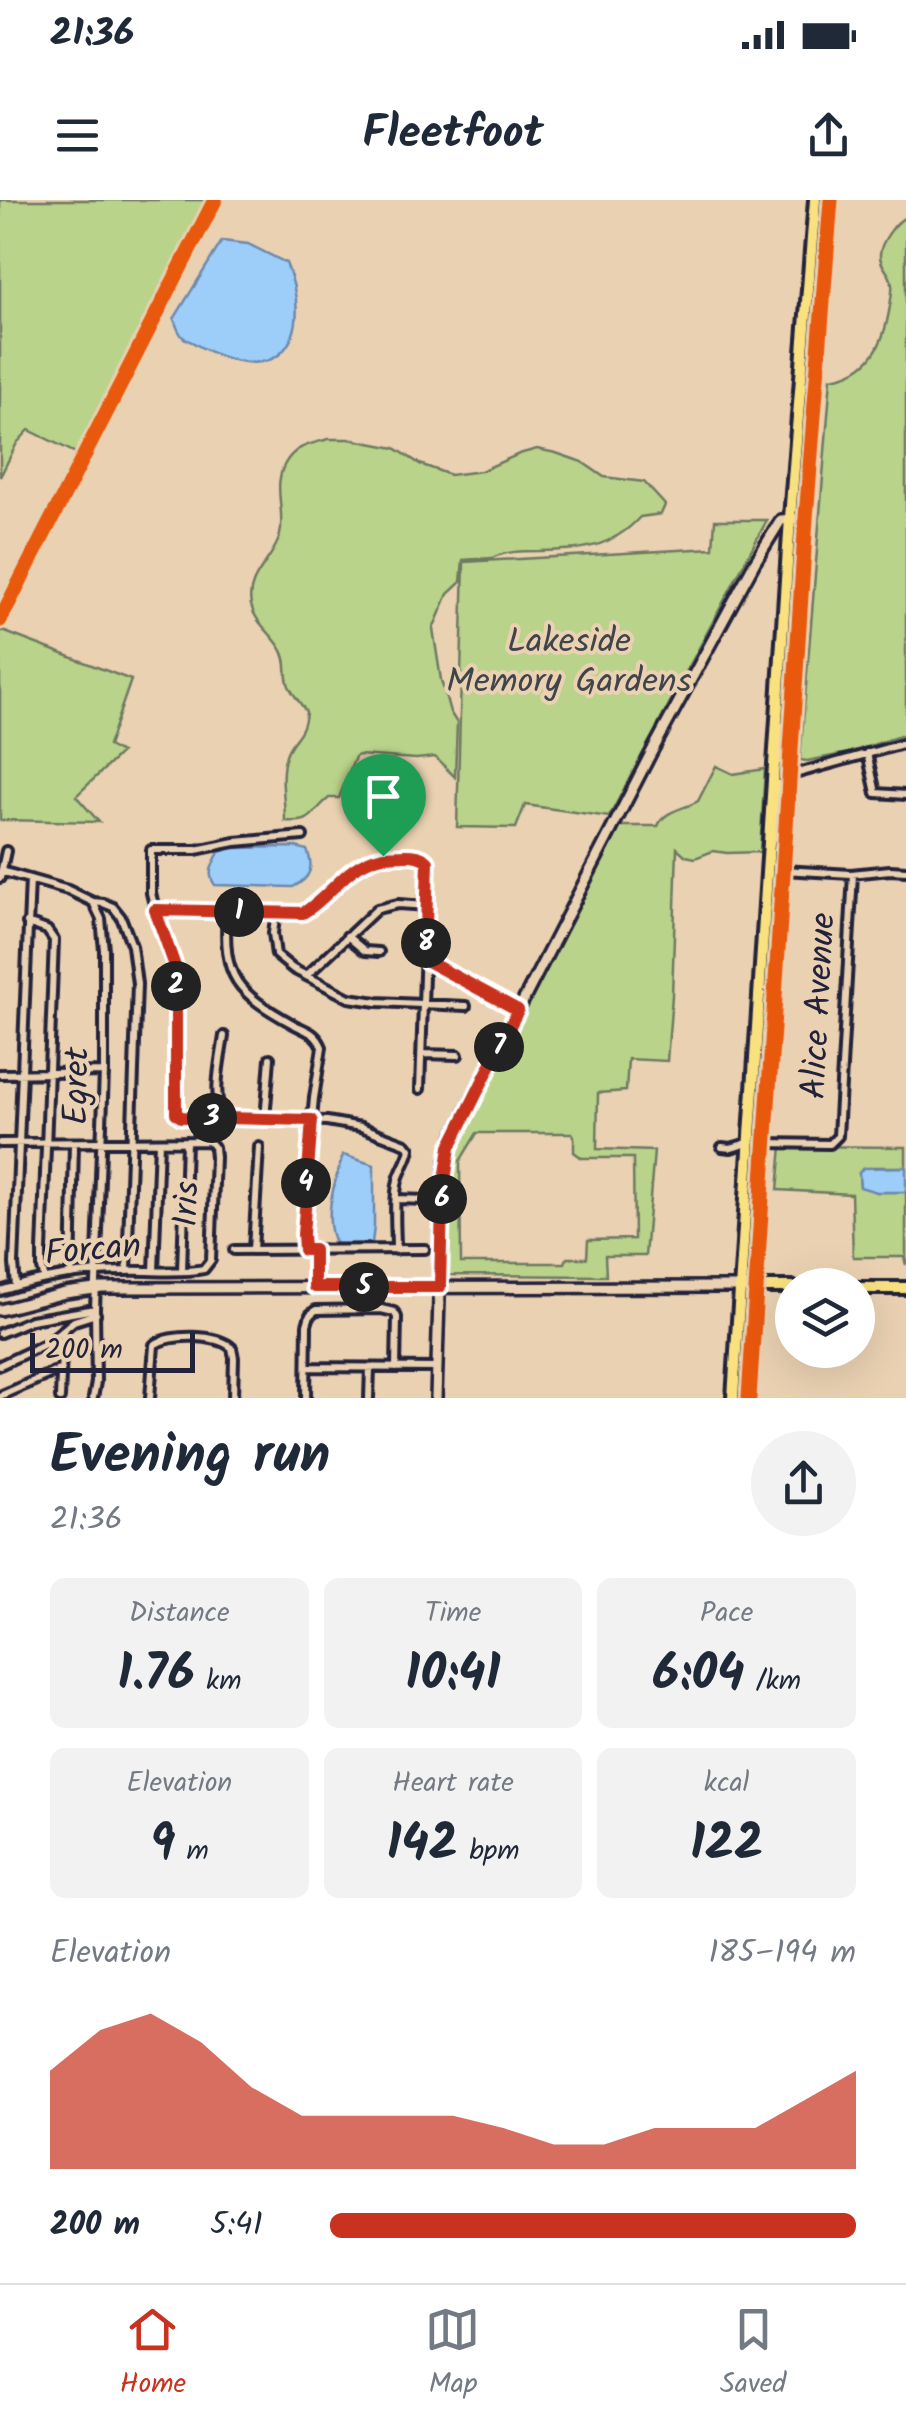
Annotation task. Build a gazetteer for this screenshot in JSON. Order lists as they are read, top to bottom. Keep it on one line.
{"streets":{"street":["Alice Avenue","Egret","Iris","Forcan"]},"crossings":[["Egret","Forcan"],["Iris","Forcan"]],"parks":["Lakeside Memory Gardens"],"scale_bar":"200 m","page":{"status":"21:36","header":"Fleetfoot","pins":["1","8","2","7","3","4","6","5"],"scale":"200 m","heading":["Evening run","21:36"],"stats":[["Distance","1.76 km"],["Time","10:41"],["Pace","6:04 /km"],["Elevation","9 m"],["Heart rate","142 bpm"],["kcal","122"]],"chart":["Elevation","185–194 m"],"list":[{"name":"200 m","note":"5:41"}],"tabs":["Home","Map","Saved"]}}
